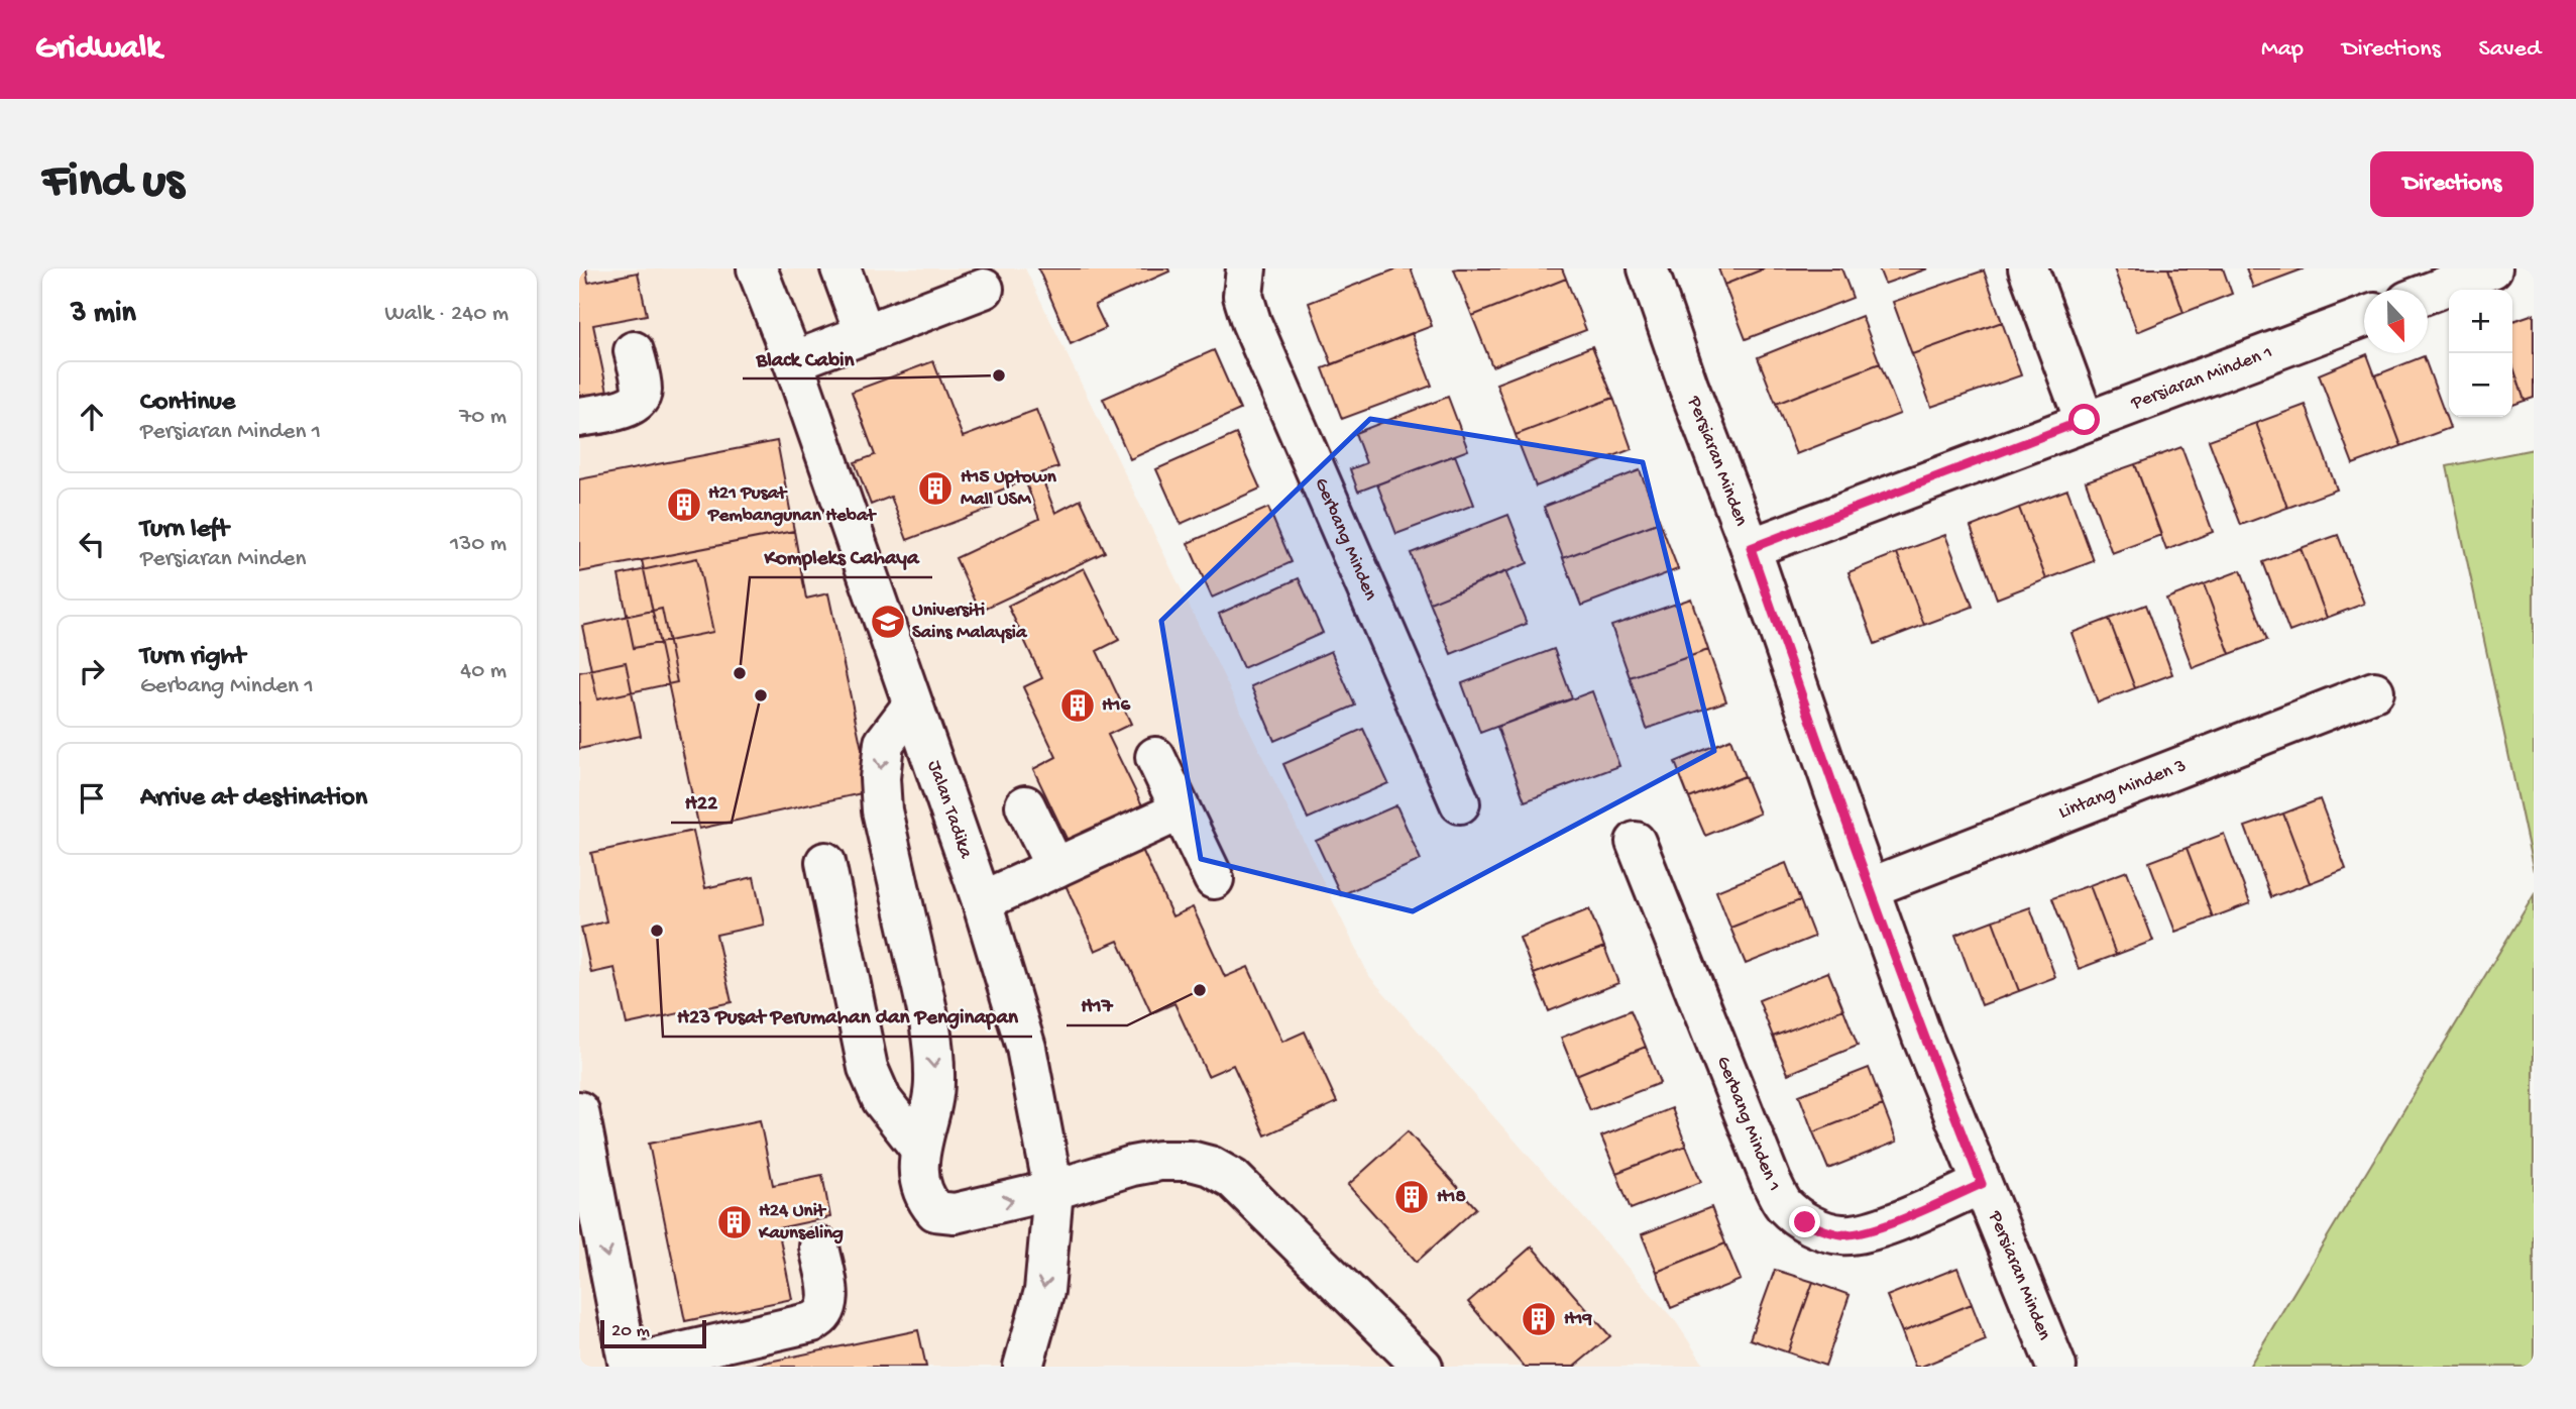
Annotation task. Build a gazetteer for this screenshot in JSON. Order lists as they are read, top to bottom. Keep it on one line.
{"streets":{"street":["Persiaran Minden 1","Persiaran Minden","Gerbang Minden","Lintang Minden 3","Jalan Tadika","Gerbang Minden 1"]},"crossings":[["Persiaran Minden 1","Persiaran Minden"],["Persiaran Minden","Lintang Minden 3"],["Persiaran Minden","Gerbang Minden 1"]],"places":{"other":["Black Cabin","Kompleks Cahaya","H22","H23 Pusat Perumahan dan Penginapan","H17"],"building":["H15 Uptown Mall USM","H21 Pusat Pembangunan Hebat","H16","H18","H24 Unit Kaunseling","H19"],"school or university":["Universiti Sains Malaysia"]},"scale_bar":"20 m","north":"bottom","page":{"header":"Gridwalk","nav":["Map","Directions","Saved"],"buttons":"Directions","title":"Find us","heading":["3 min","Walk · 240 m"],"map_buttons":["+","−"],"list":[["Continue","Persiaran Minden 1","70 m"],["Turn left","Persiaran Minden","130 m"],["Turn right","Gerbang Minden 1","40 m"],"Arrive at destination"],"scale":"20 m"}}
